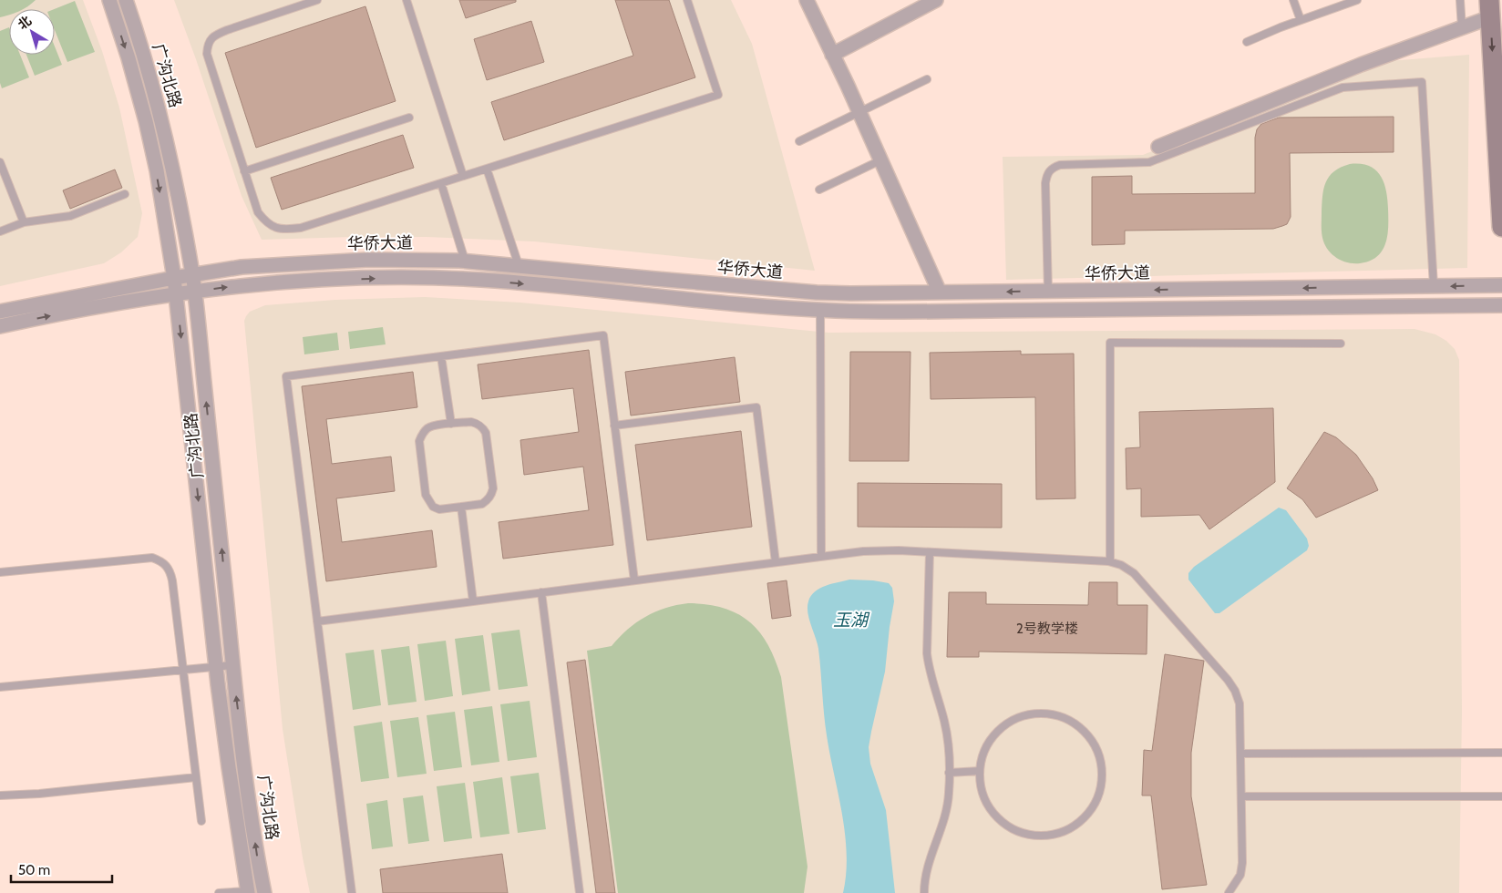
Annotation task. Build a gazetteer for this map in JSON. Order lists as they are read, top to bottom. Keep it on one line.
{"streets":{"street":["广沟北路","华侨大道"]},"crossings":[["广沟北路","华侨大道"]],"water":["玉湖"],"house_numbers":["2号教学楼"],"scale_bar":"50 m","north":"top left"}
